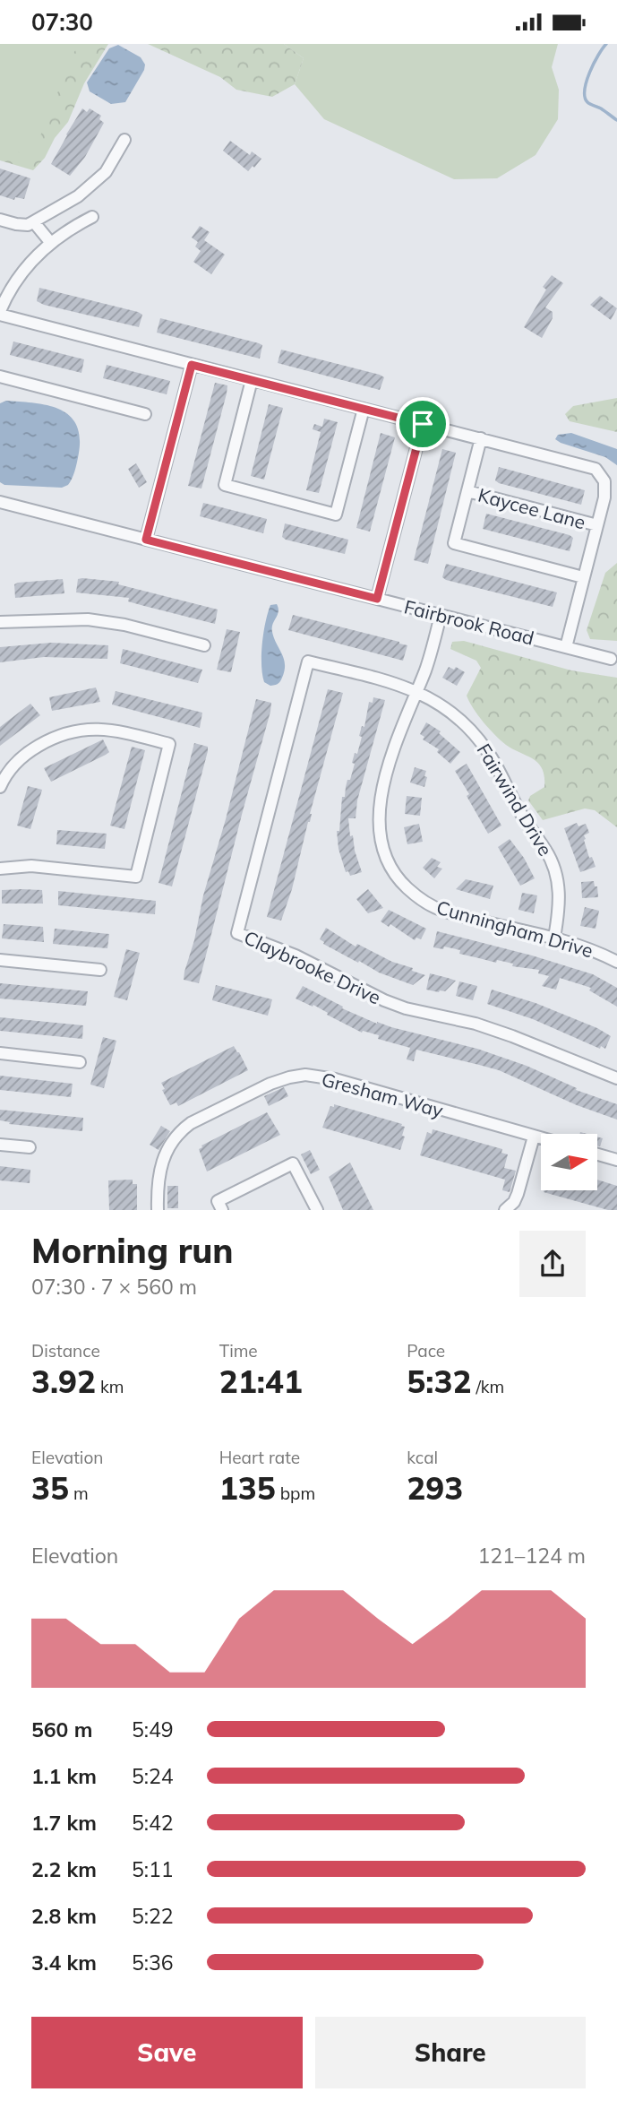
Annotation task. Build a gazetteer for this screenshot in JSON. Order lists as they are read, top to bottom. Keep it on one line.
{"streets":{"street":["Kaycee Lane","Fairbrook Road","Fairwind Drive","Cunningham Drive","Claybrooke Drive","Gresham Way"]},"crossings":[["Fairbrook Road","Cunningham Drive"],["Fairwind Drive","Cunningham Drive"],["Fairwind Drive","Claybrooke Drive"],["Cunningham Drive","Claybrooke Drive"]],"north":"right","page":{"status":"07:30","heading":["Morning run","07:30 · 7 × 560 m"],"stats":[["Distance","3.92 km"],["Time","21:41"],["Pace","5:32 /km"],["Elevation","35 m"],["Heart rate","135 bpm"],["kcal","293"]],"chart":["Elevation","121–124 m"],"list":[{"name":"560 m","note":"5:49"},{"name":"1.1 km","note":"5:24"},{"name":"1.7 km","note":"5:42"},{"name":"2.2 km","note":"5:11"},{"name":"2.8 km","note":"5:22"},{"name":"3.4 km","note":"5:36"}],"buttons":["Save","Share"]}}
